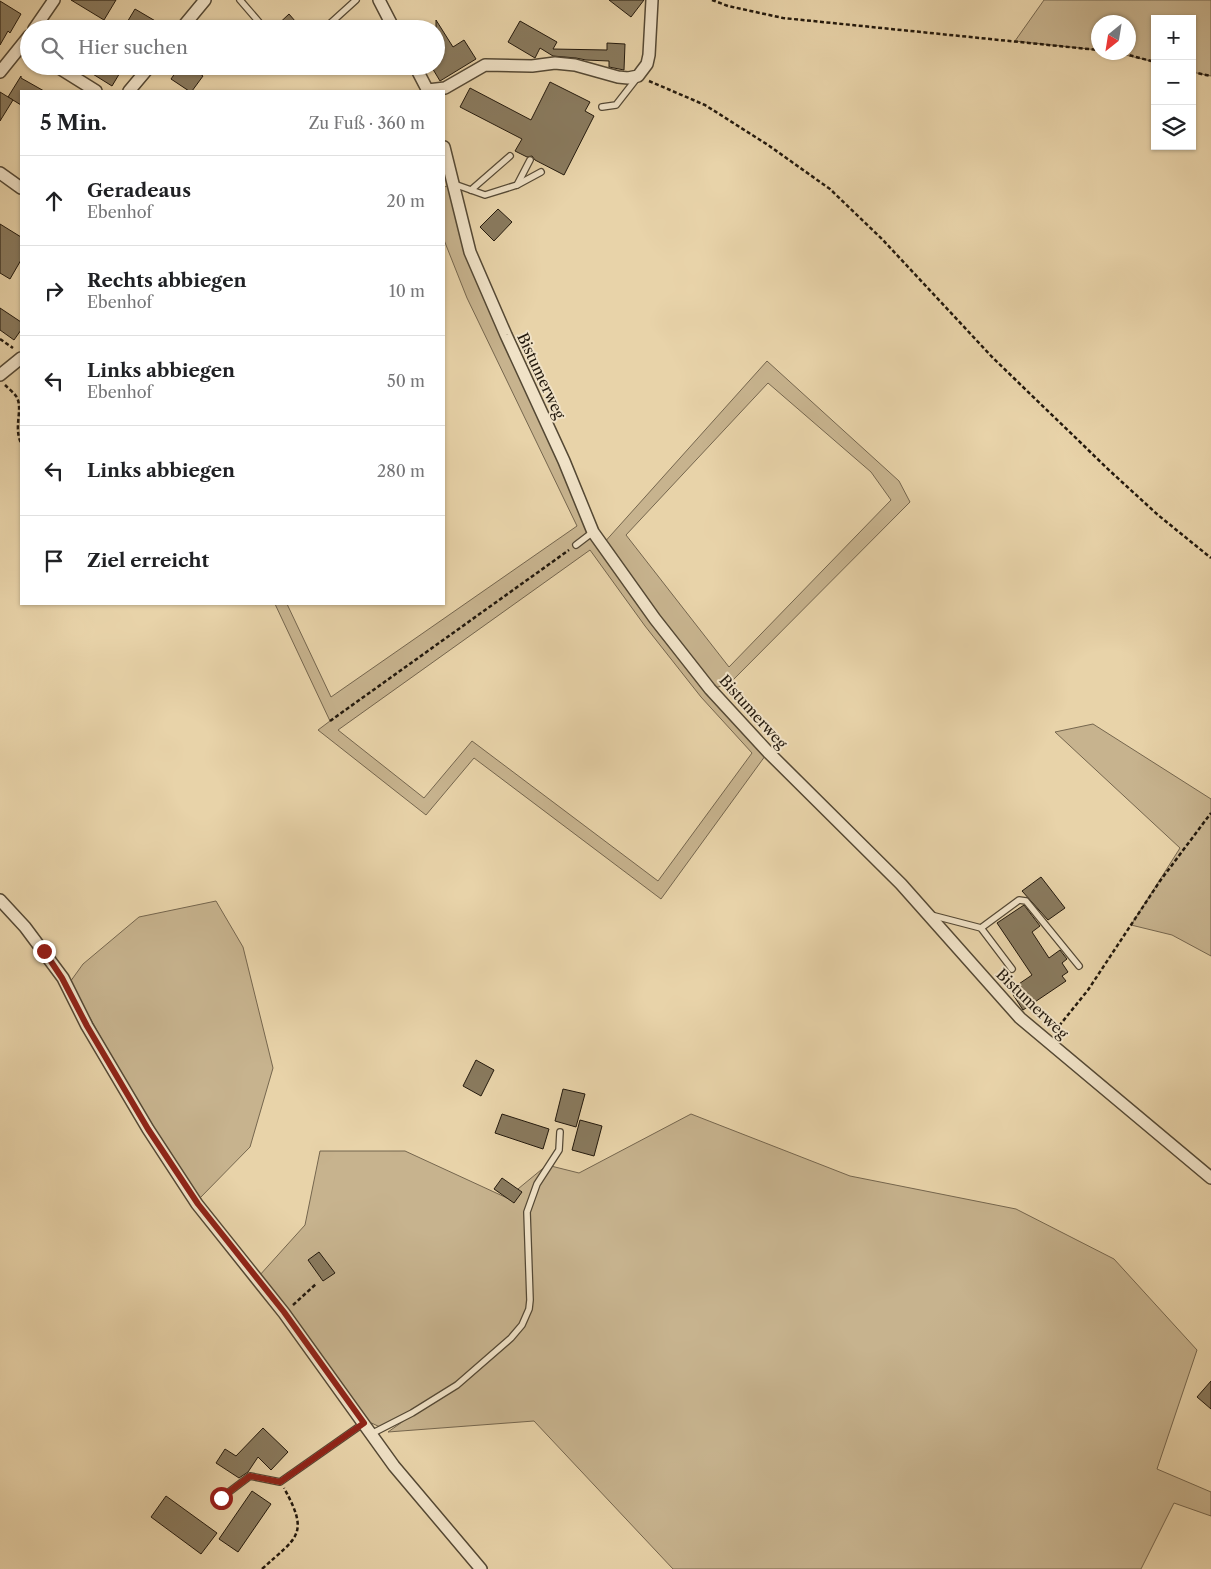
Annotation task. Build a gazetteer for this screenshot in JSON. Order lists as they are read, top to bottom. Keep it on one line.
{"streets":{"street":["Bistumerweg"]},"north":"bottom left","page":{"map_buttons":["+","−"],"search":"Hier suchen","heading":["5 Min.","Zu Fuß · 360 m"],"list":[["Geradeaus","Ebenhof","20 m"],["Rechts abbiegen","Ebenhof","10 m"],["Links abbiegen","Ebenhof","50 m"],["Links abbiegen","280 m"],"Ziel erreicht"]}}
